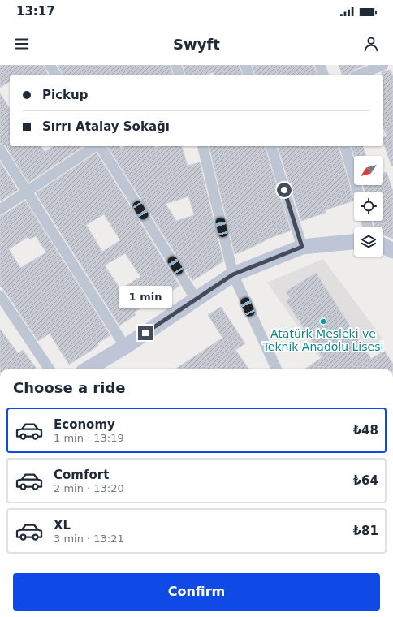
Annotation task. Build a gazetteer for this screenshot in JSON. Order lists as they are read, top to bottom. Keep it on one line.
{"places":["Atatürk Mesleki ve Teknik Anadolu Lisesi"],"north":"bottom left","page":{"status":"13:17","header":"Swyft","banner":["Pickup","Sırrı Atalay Sokağı"],"bubble":"1 min","heading":"Choose a ride","list":[{"name":"Economy","note":"1 min · 13:19","value":"₺48"},{"name":"Comfort","note":"2 min · 13:20","value":"₺64"},{"name":"XL","note":"3 min · 13:21","value":"₺81"}],"buttons":"Confirm"}}
